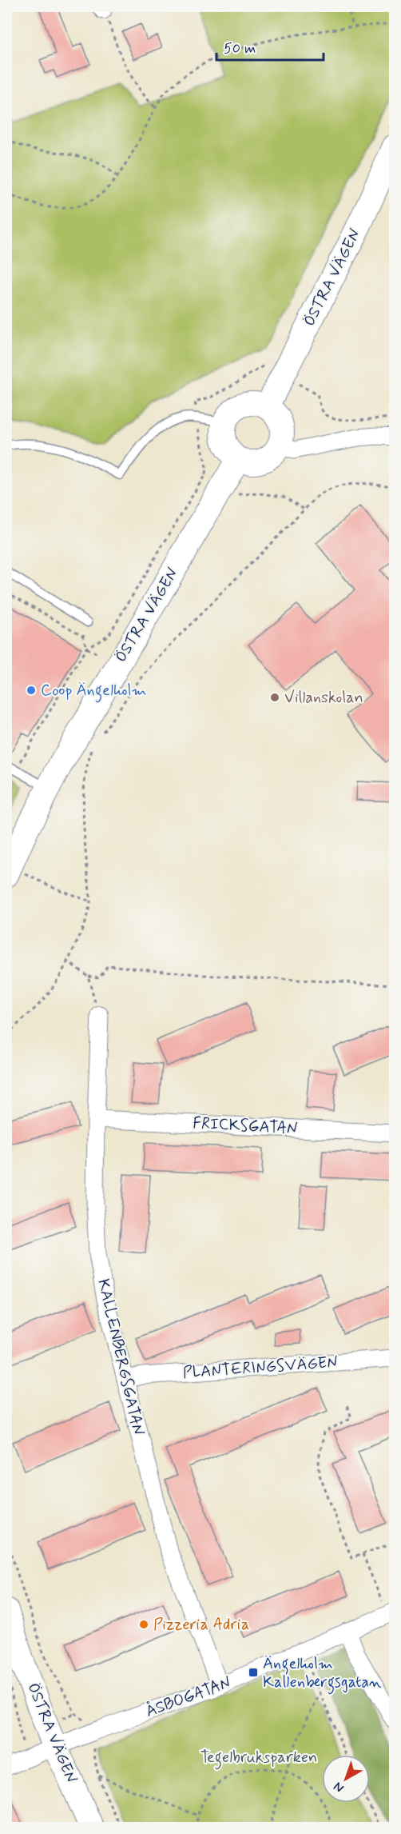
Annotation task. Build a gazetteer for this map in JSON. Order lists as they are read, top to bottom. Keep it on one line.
{"streets":{"main road":["ÖSTRA VÄGEN"],"street":["FRICKSGATAN","KALLENBERGSGATAN","PLANTERINGSVÄGEN","ÅSBOGATAN"]},"crossings":[["ÖSTRA VÄGEN","ÅSBOGATAN"],["FRICKSGATAN","KALLENBERGSGATAN"],["KALLENBERGSGATAN","PLANTERINGSVÄGEN"],["KALLENBERGSGATAN","ÅSBOGATAN"]],"parks":["Tegelbruksparken"],"places":{"other":["Coop Ängelholm","Villanskolan","Pizzeria Adria"],"transit":["Ängelholm Kallenbergsgatan"]},"scale_bar":"50 m","north":"bottom left"}
